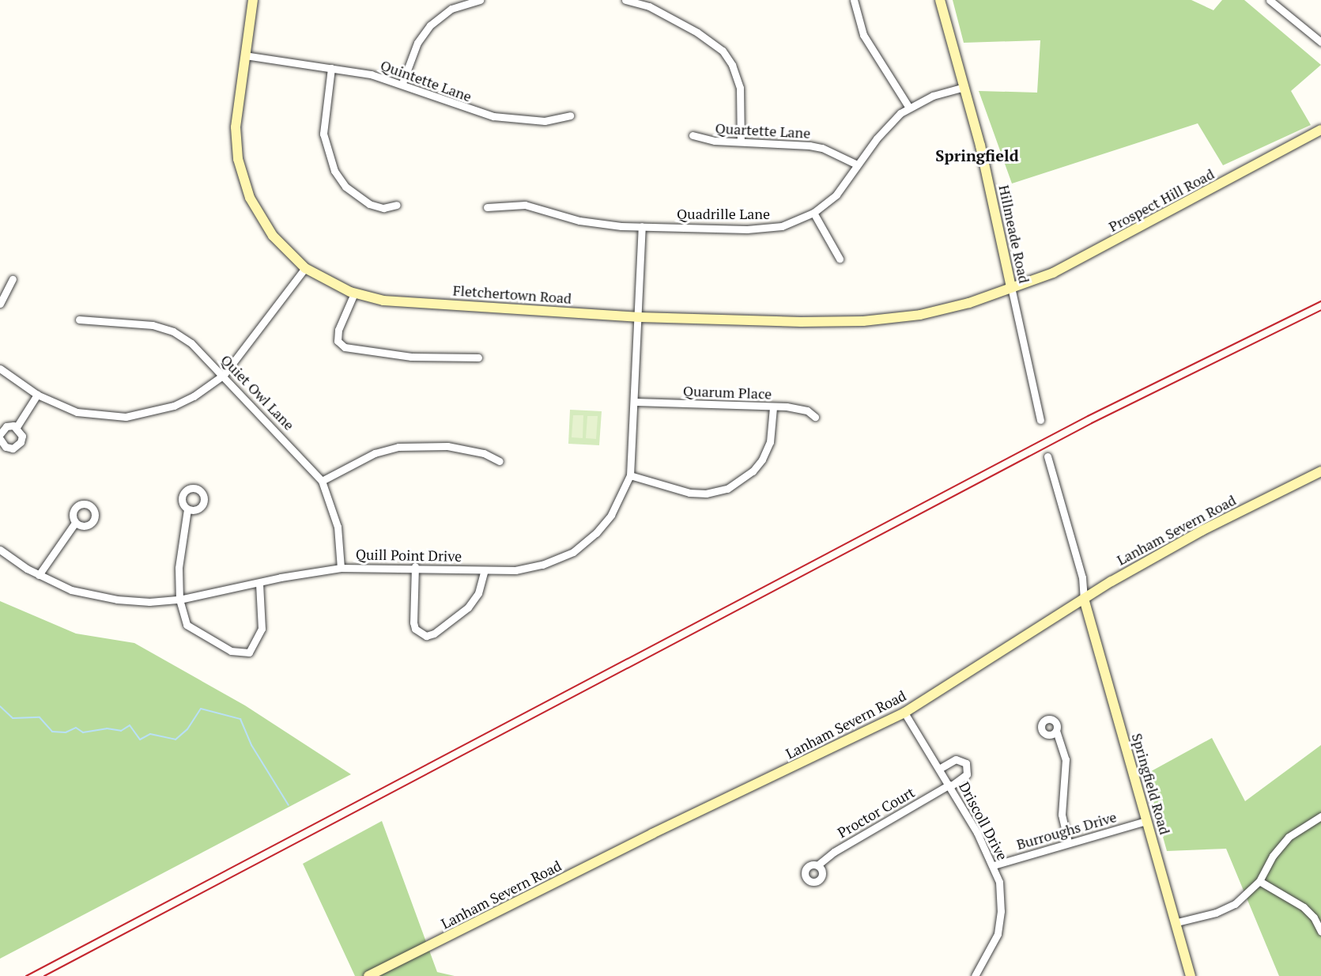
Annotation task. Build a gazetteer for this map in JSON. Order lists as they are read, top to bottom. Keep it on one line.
{"streets":{"street":["Quintette Lane","Quartette Lane","Prospect Hill Road","Quadrille Lane","Hillmeade Road","Fletchertown Road","Quiet Owl Lane","Quarum Place","Lanham Severn Road","Quill Point Drive","Springfield Road","Proctor Court","Driscoll Drive","Burroughs Drive"]},"crossings":[["Quintette Lane","Fletchertown Road"],["Quartette Lane","Quadrille Lane"],["Prospect Hill Road","Hillmeade Road"],["Prospect Hill Road","Fletchertown Road"],["Quadrille Lane","Hillmeade Road"],["Quadrille Lane","Quill Point Drive"],["Hillmeade Road","Fletchertown Road"],["Fletchertown Road","Quill Point Drive"],["Quiet Owl Lane","Quill Point Drive"],["Quarum Place","Quill Point Drive"],["Lanham Severn Road","Springfield Road"],["Lanham Severn Road","Driscoll Drive"],["Springfield Road","Burroughs Drive"],["Proctor Court","Driscoll Drive"],["Driscoll Drive","Burroughs Drive"]],"districts":["Springfield"]}
